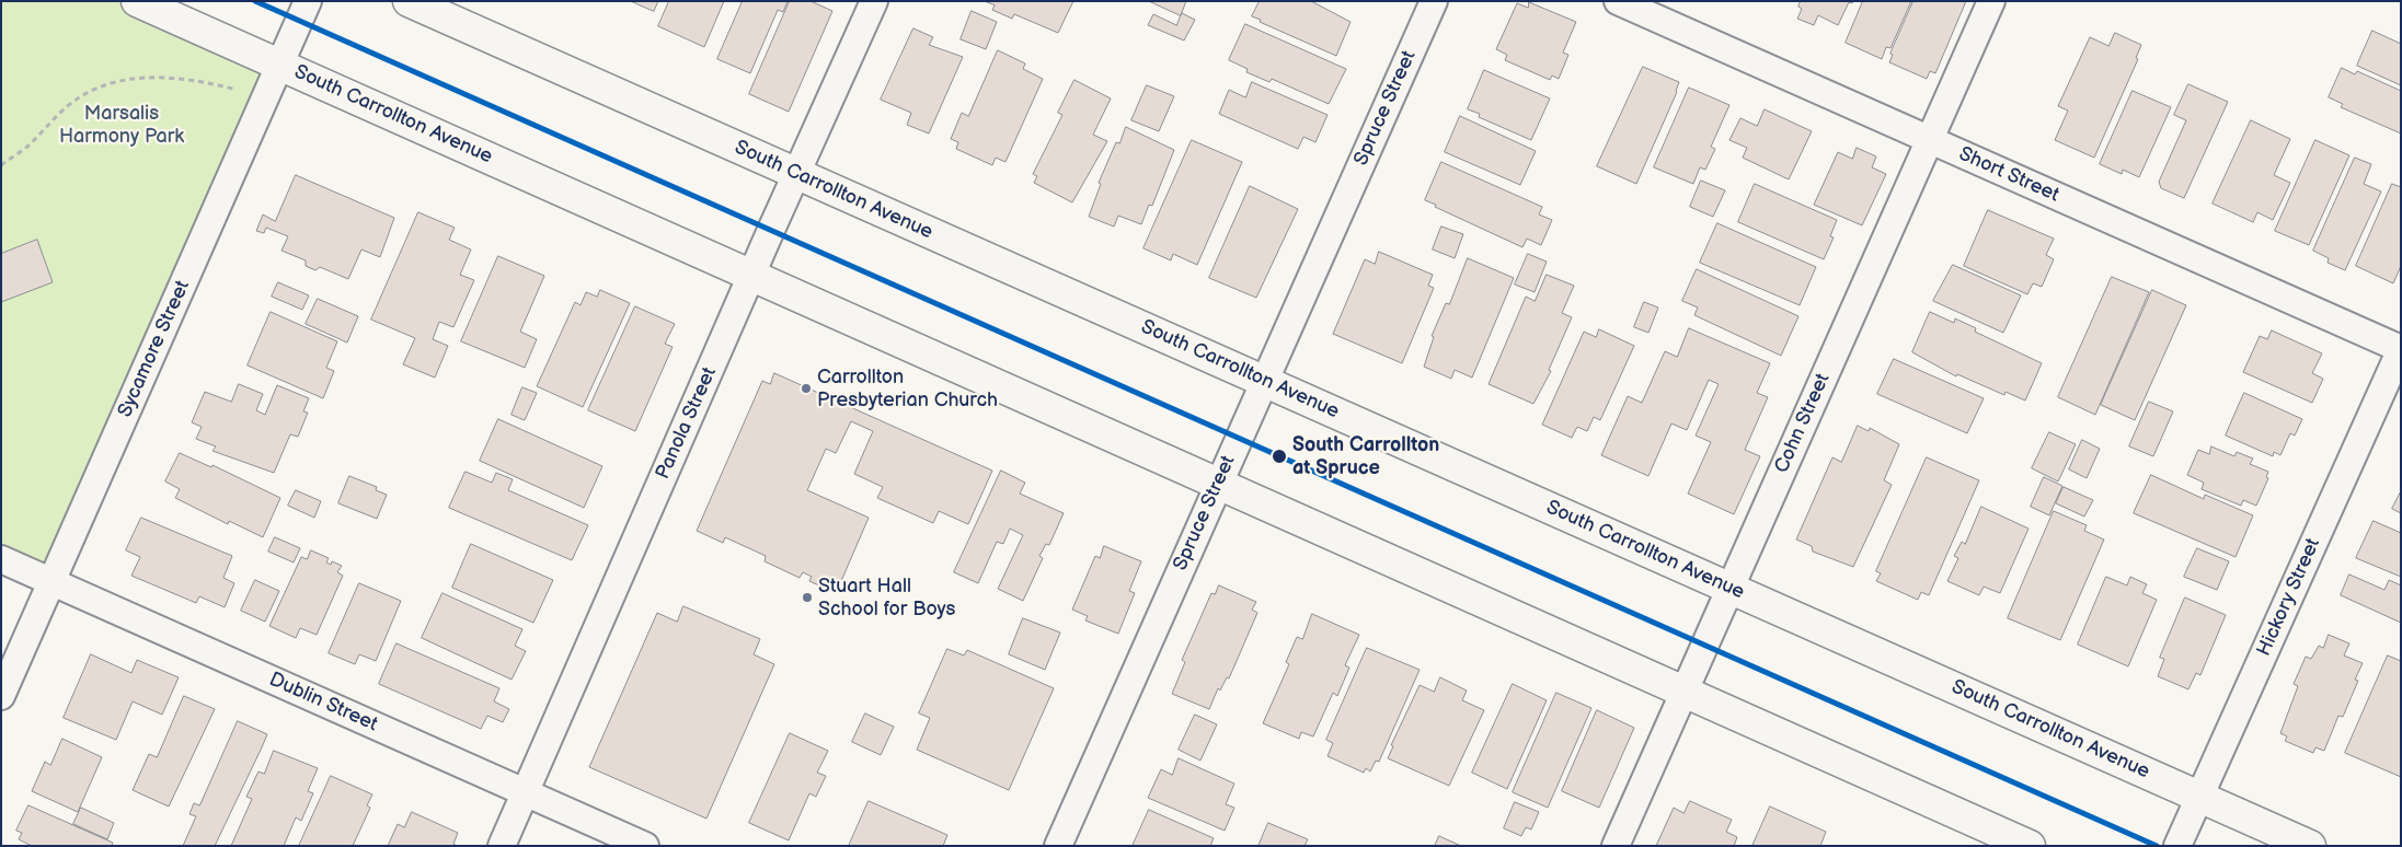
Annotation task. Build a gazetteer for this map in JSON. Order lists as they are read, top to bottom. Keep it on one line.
{"streets":{"main road":["South Carrollton Avenue"],"street":["Spruce Street","Short Street","Sycamore Street","Panola Street","Cohn Street","Hickory Street","Dublin Street"]},"crossings":[["Spruce Street","South Carrollton Avenue"],["South Carrollton Avenue","Sycamore Street"],["South Carrollton Avenue","Panola Street"],["South Carrollton Avenue","Cohn Street"],["South Carrollton Avenue","Hickory Street"],["Short Street","Cohn Street"],["Short Street","Hickory Street"],["Sycamore Street","Dublin Street"],["Panola Street","Dublin Street"]],"parks":["Marsalis Harmony Park"],"places":["Carrollton Presbyterian Church","South Carrollton at Spruce","Stuart Hall School for Boys"]}
